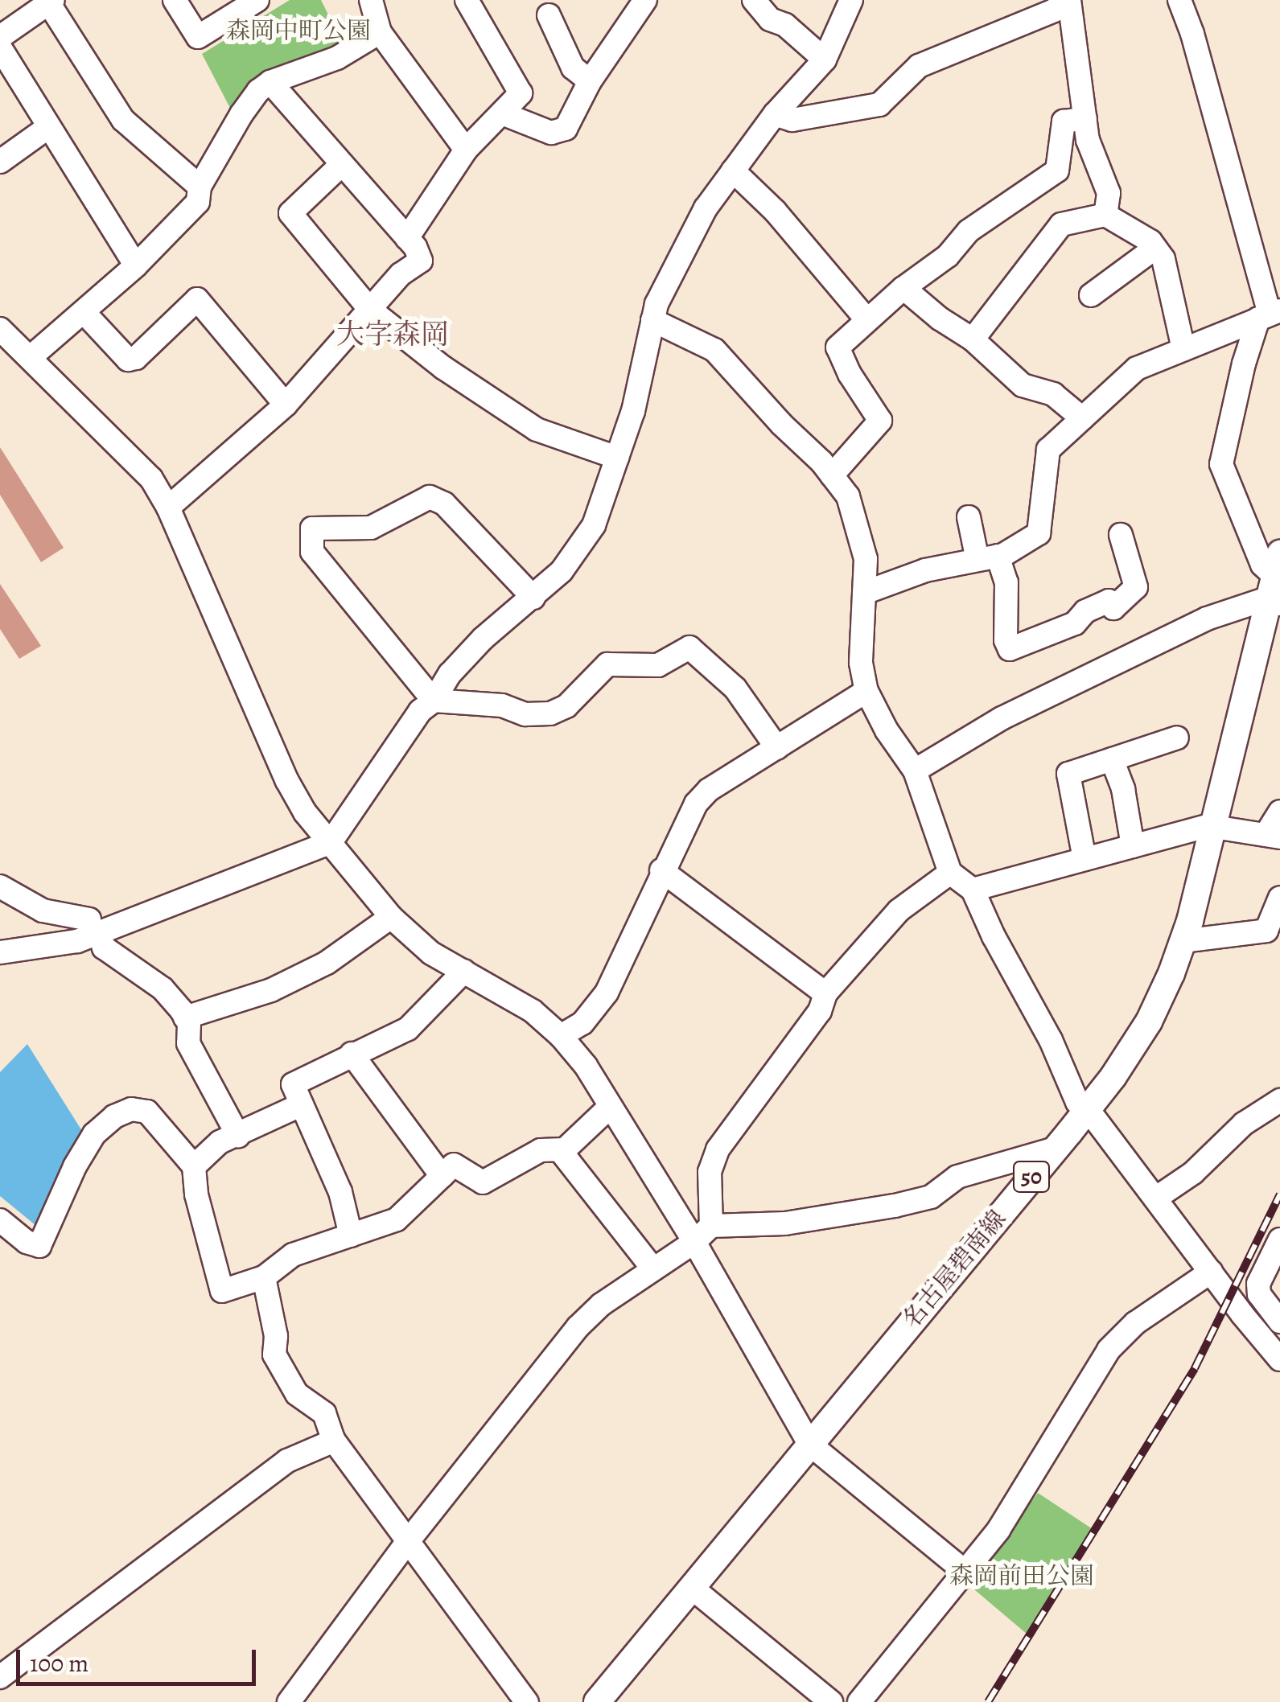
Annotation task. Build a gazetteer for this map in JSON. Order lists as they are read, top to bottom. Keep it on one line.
{"streets":{"main road":["50","名古屋碧南線"]},"districts":["大字森岡"],"parks":["森岡中町公園","森岡前田公園"],"scale_bar":"100 m"}
